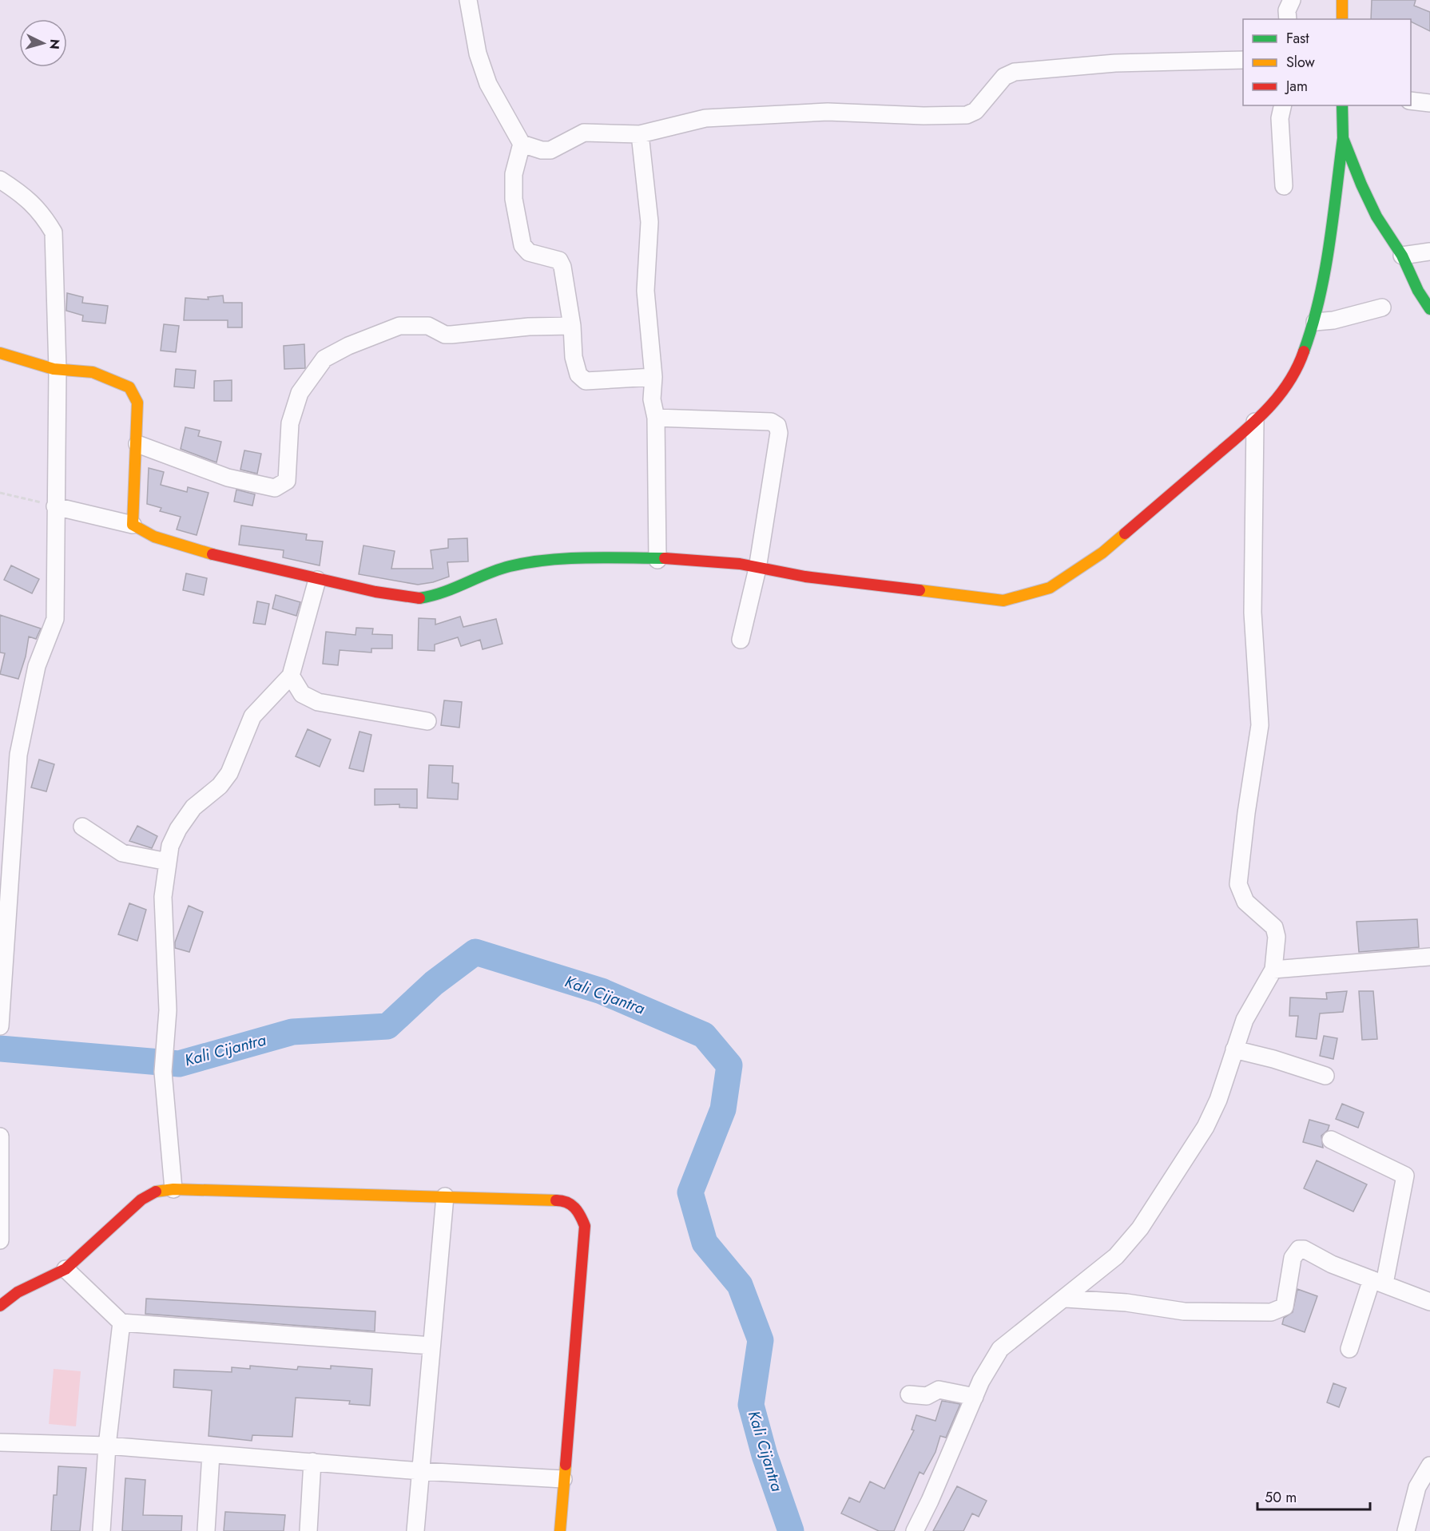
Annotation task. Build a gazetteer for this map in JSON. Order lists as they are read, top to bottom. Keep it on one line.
{"water":["Kali Cijantra"],"legend":["Fast","Slow","Jam"],"scale_bar":"50 m","north":"right"}
